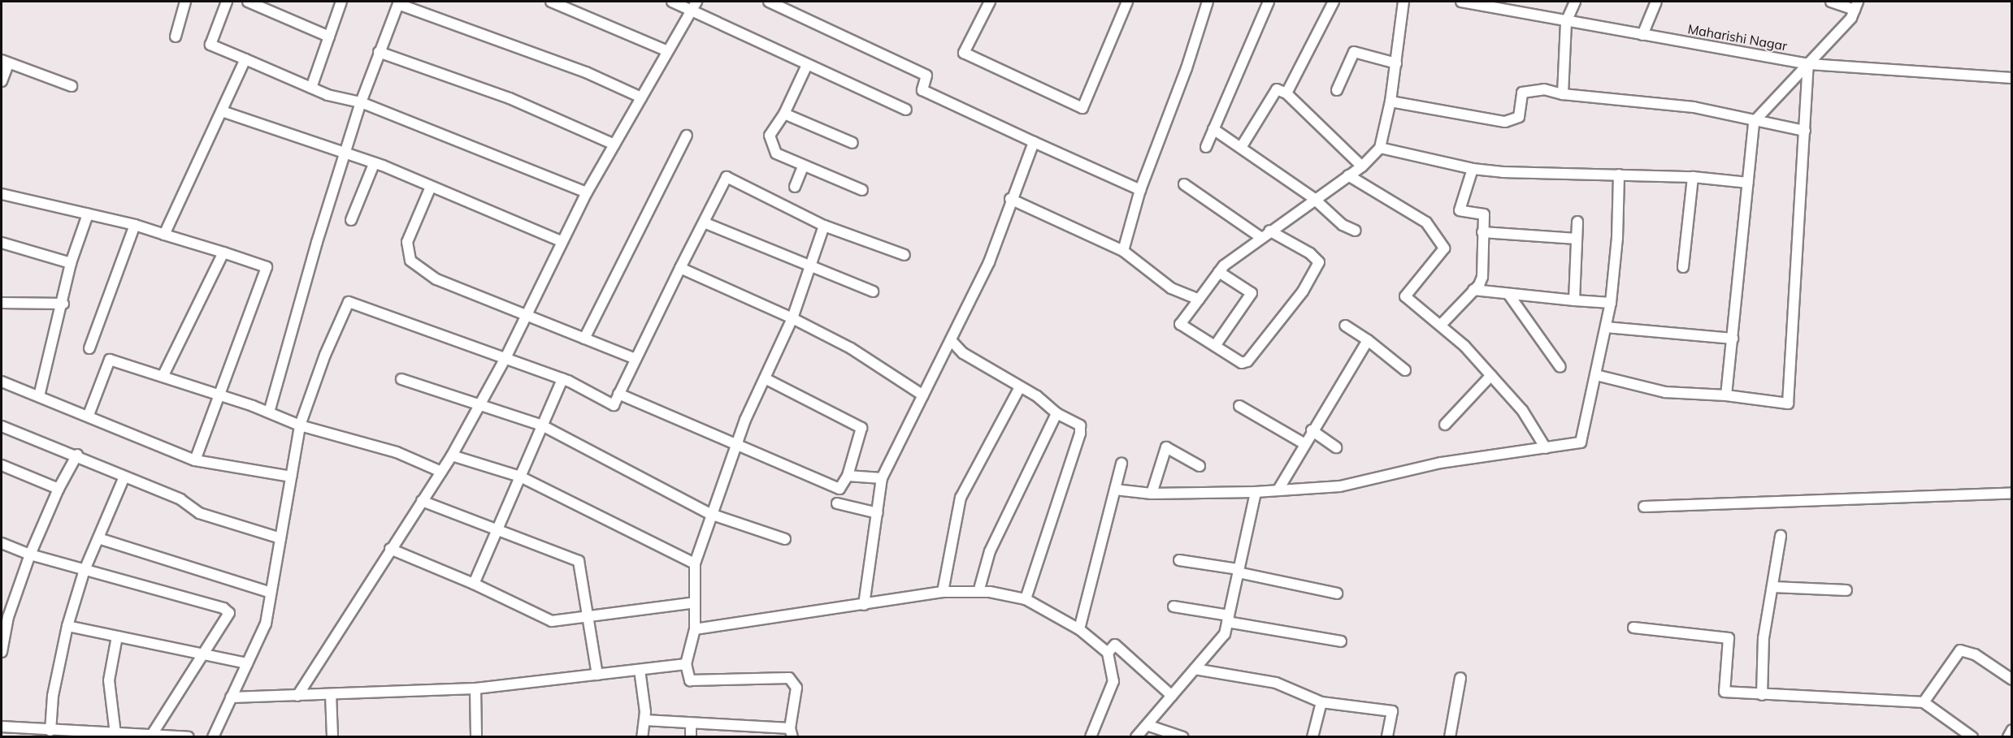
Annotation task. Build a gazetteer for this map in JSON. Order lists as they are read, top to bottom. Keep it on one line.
{"streets":{"street":["Maharishi Nagar"]}}
